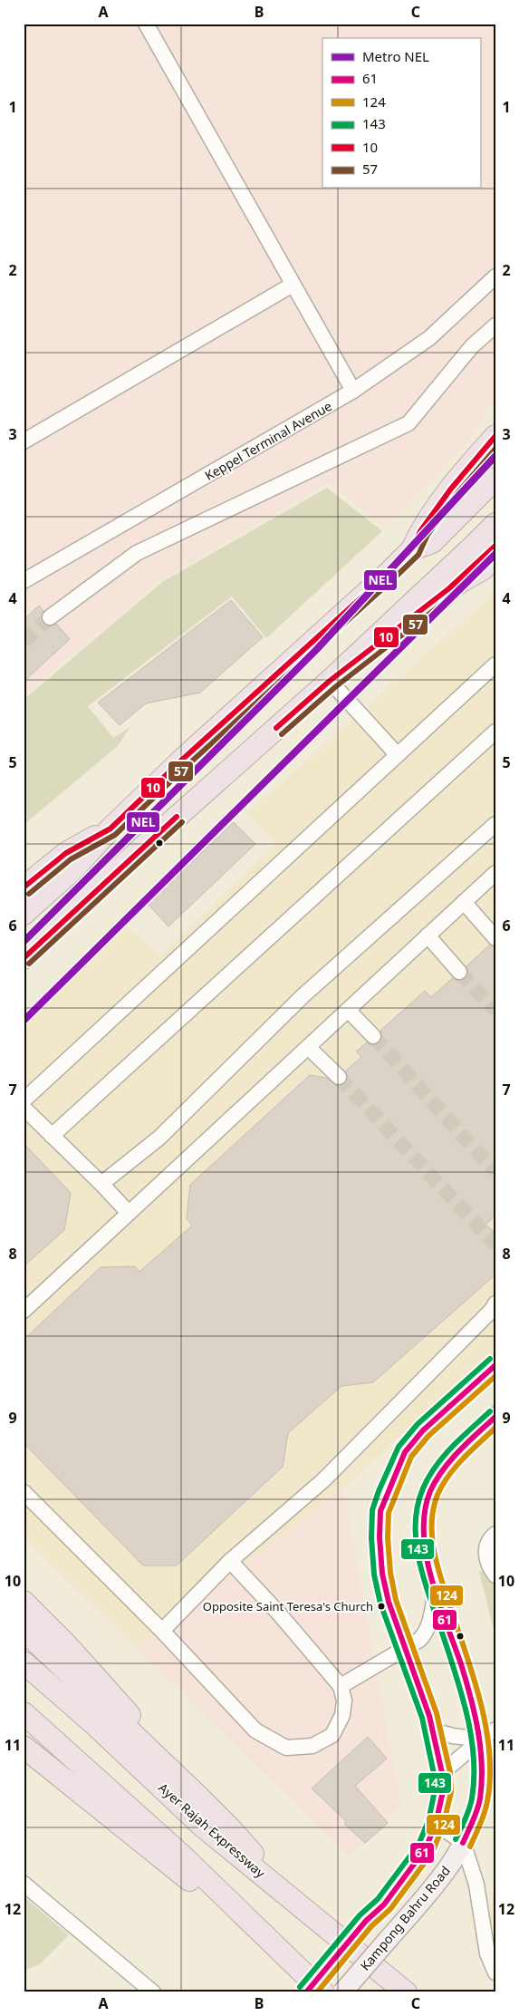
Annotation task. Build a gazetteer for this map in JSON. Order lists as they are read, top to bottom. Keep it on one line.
{"streets":{"highway":["Ayer Rajah Expressway"],"main road":["Kampong Bahru Road"],"street":["Keppel Terminal Avenue"]},"places":["Opposite Saint Teresa's Church"],"lines":["transit line 10","transit line 57","metro line NEL","transit line 143","transit line 61","transit line 124"],"legend":["Metro NEL","61","124","143","10","57"],"grid":{"columns":["A","B","C"],"rows":["1","2","3","4","5","6","7","8","9","10","11","12"]}}
